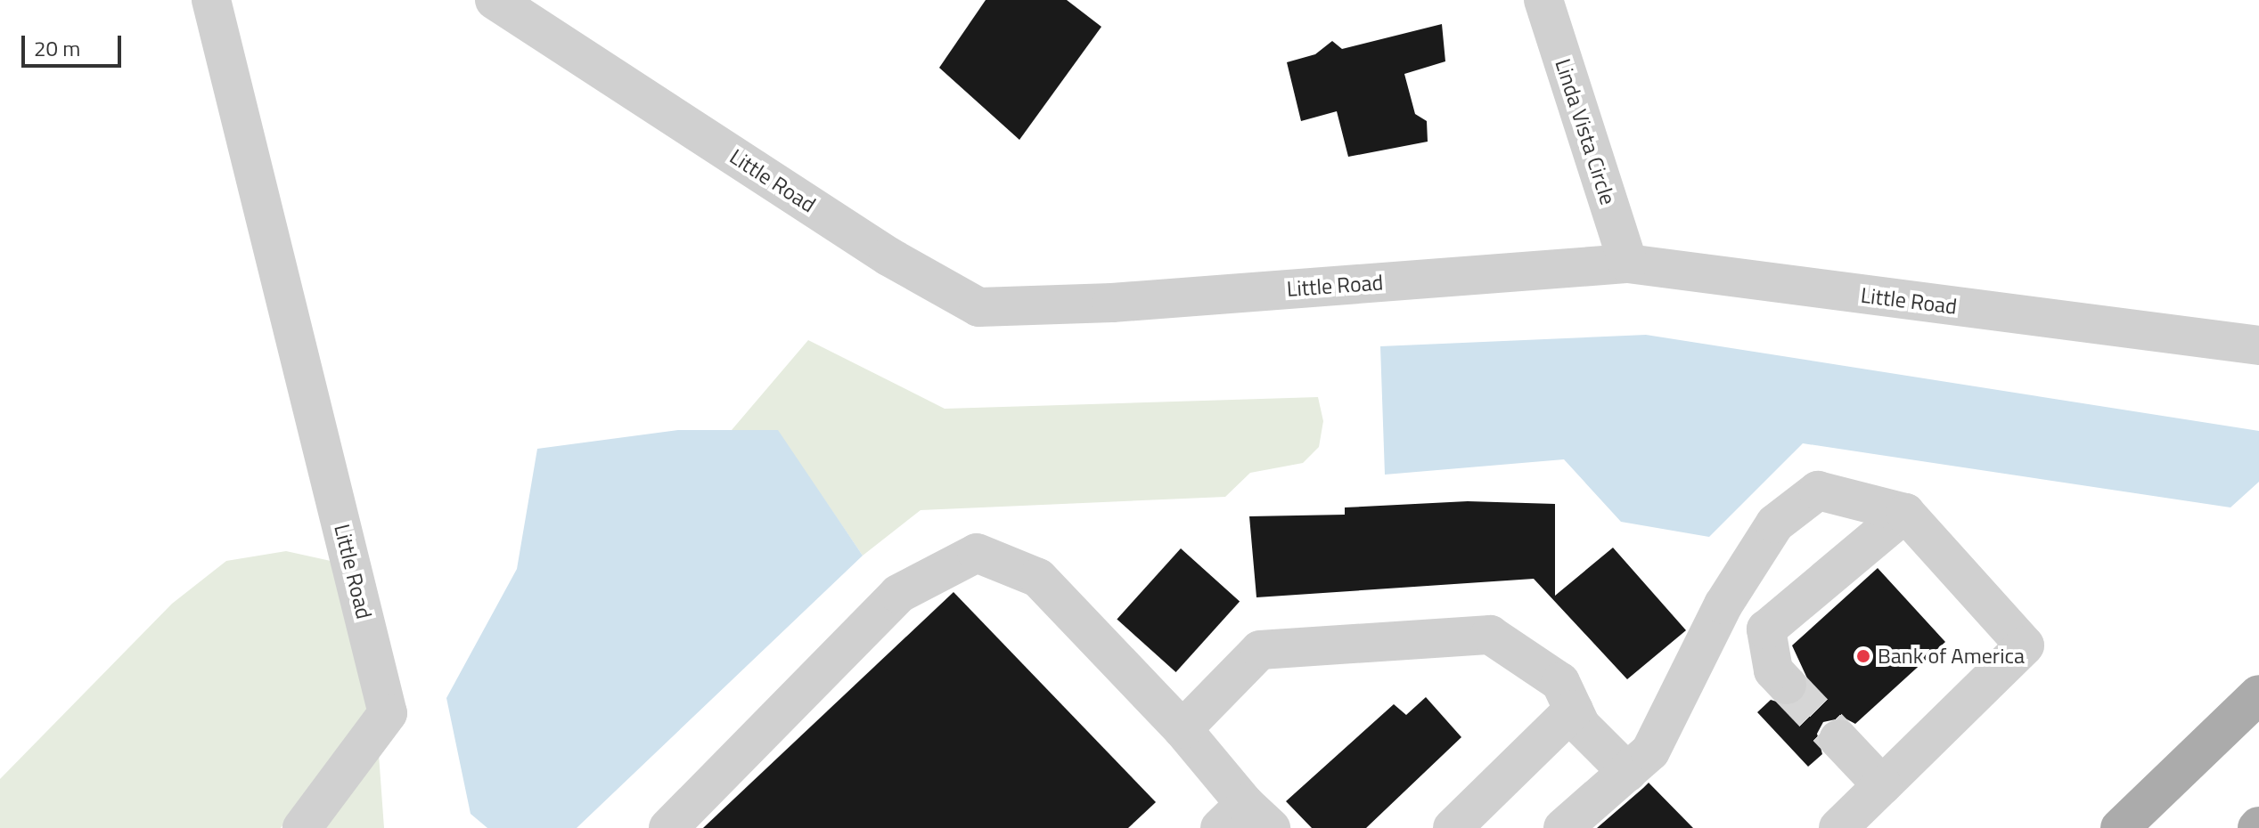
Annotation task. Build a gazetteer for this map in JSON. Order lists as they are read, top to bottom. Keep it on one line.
{"streets":{"street":["Linda Vista Circle","Little Road"]},"crossings":[["Linda Vista Circle","Little Road"]],"places":["Bank of America"],"scale_bar":"20 m"}
